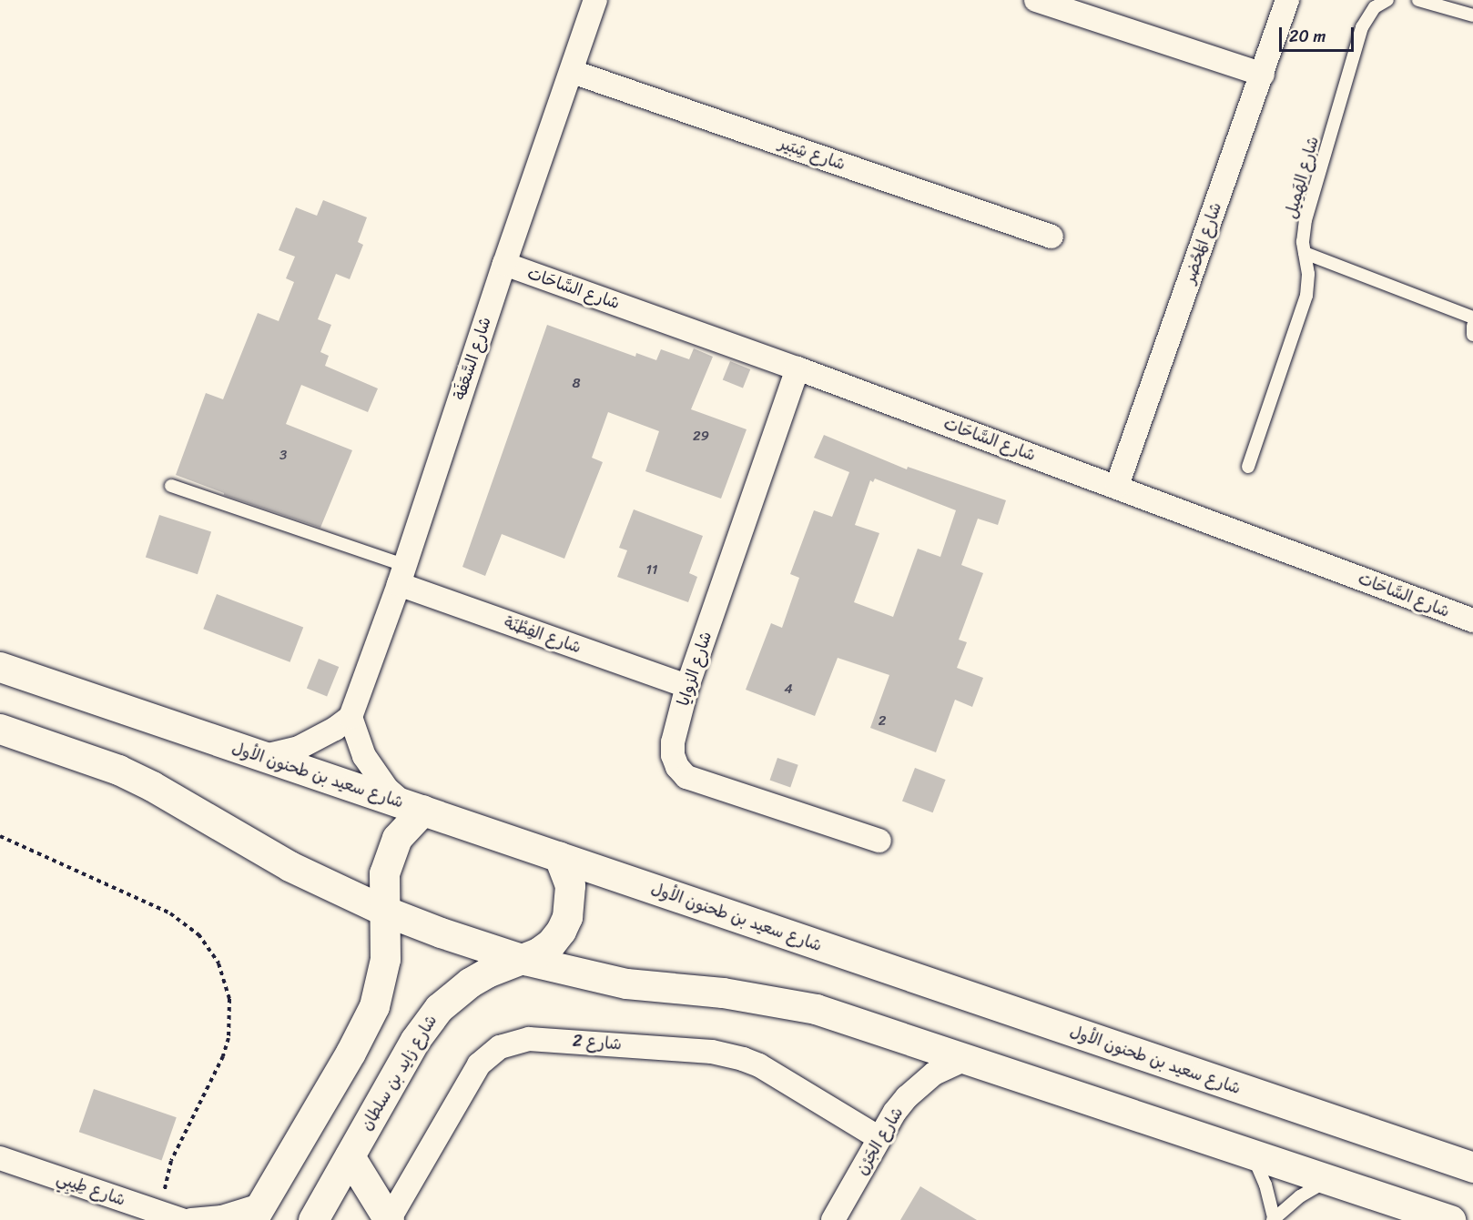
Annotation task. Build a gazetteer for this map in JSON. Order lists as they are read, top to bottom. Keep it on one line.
{"streets":{"main road":["شارع سعيد بن طحنون الأول","شارع زايد بن سلطان"],"street":["شارع شِبَير","شارع المَحْضر","شارع السَّاحَات","شارع السَّعَفَة","شارع الفِطْنَة","شارع الزوايا","شارع 2","شارع الجَرْن","شارع طِيبِي"],"lane":["شارع الهَمِيل"]},"crossings":[["شارع شِبَير","شارع السَّعَفَة"],["شارع المَحْضر","شارع السَّاحَات"],["شارع السَّاحَات","شارع السَّعَفَة"],["شارع السَّاحَات","شارع الزوايا"],["شارع السَّعَفَة","شارع الفِطْنَة"],["شارع الفِطْنَة","شارع الزوايا"],["شارع سعيد بن طحنون الأول","شارع زايد بن سلطان"],["شارع 2","شارع الجَرْن"]],"house_numbers":["8","29","3","11","4","2"],"scale_bar":"20 m"}
